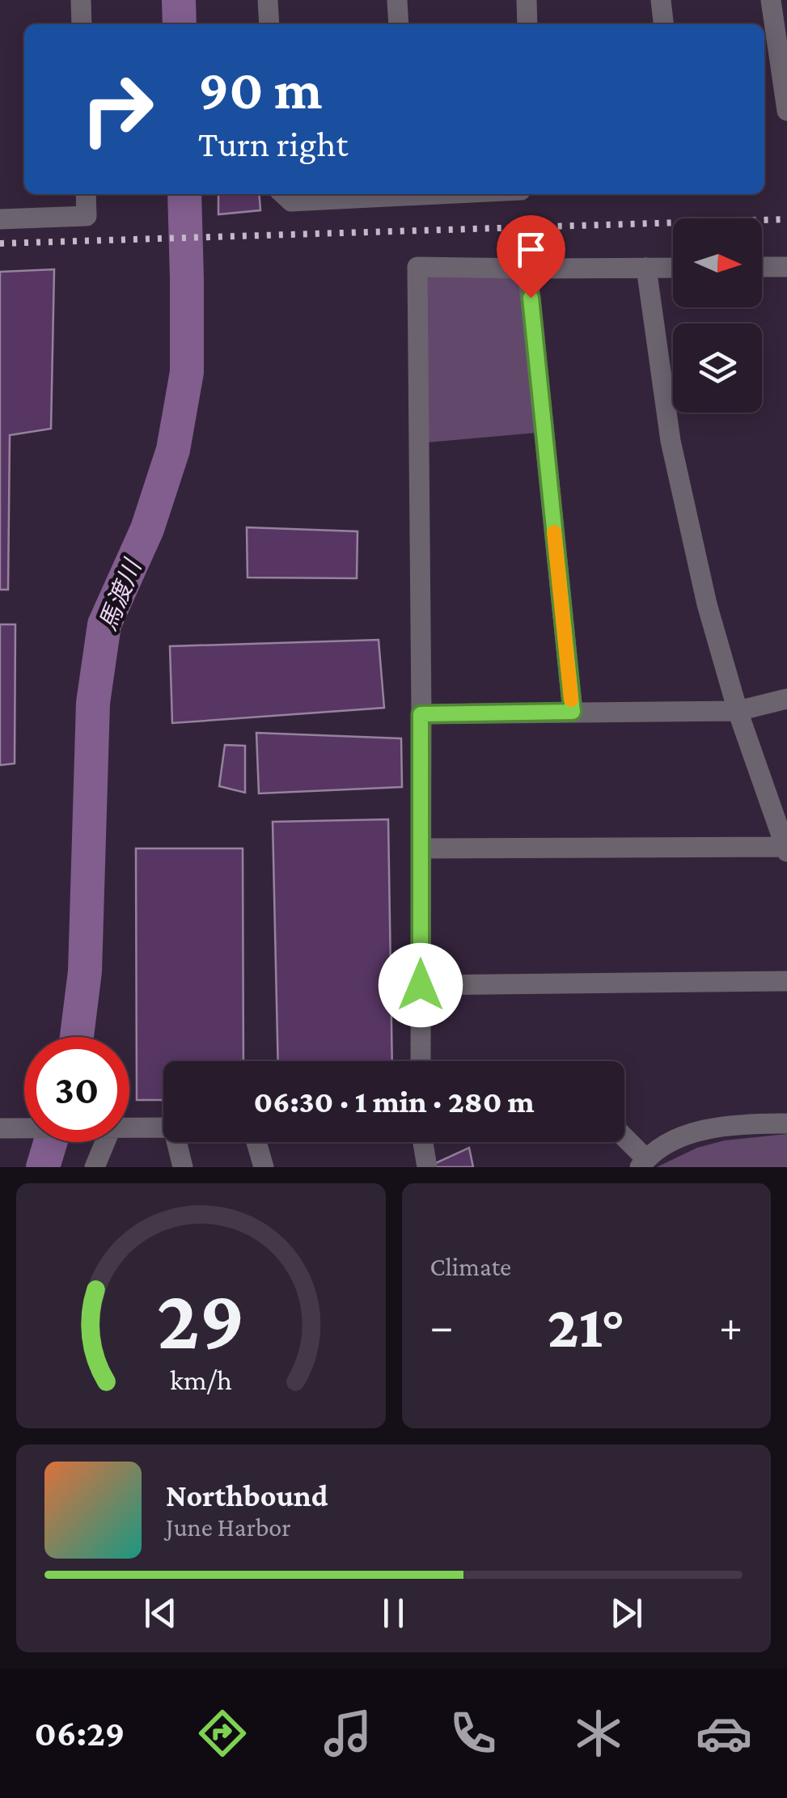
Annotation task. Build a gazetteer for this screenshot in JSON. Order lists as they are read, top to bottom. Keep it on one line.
{"water":["馬渡川"],"north":"right","page":{"turn":["90 m","Turn right"],"limit":"30","trip":"06:30 · 1 min · 280 m","tile":"Climate","heat":["−","21°","+"],"song":["Northbound","June Harbor"],"tabs":"06:29","gauge":["29","km/h"]}}
